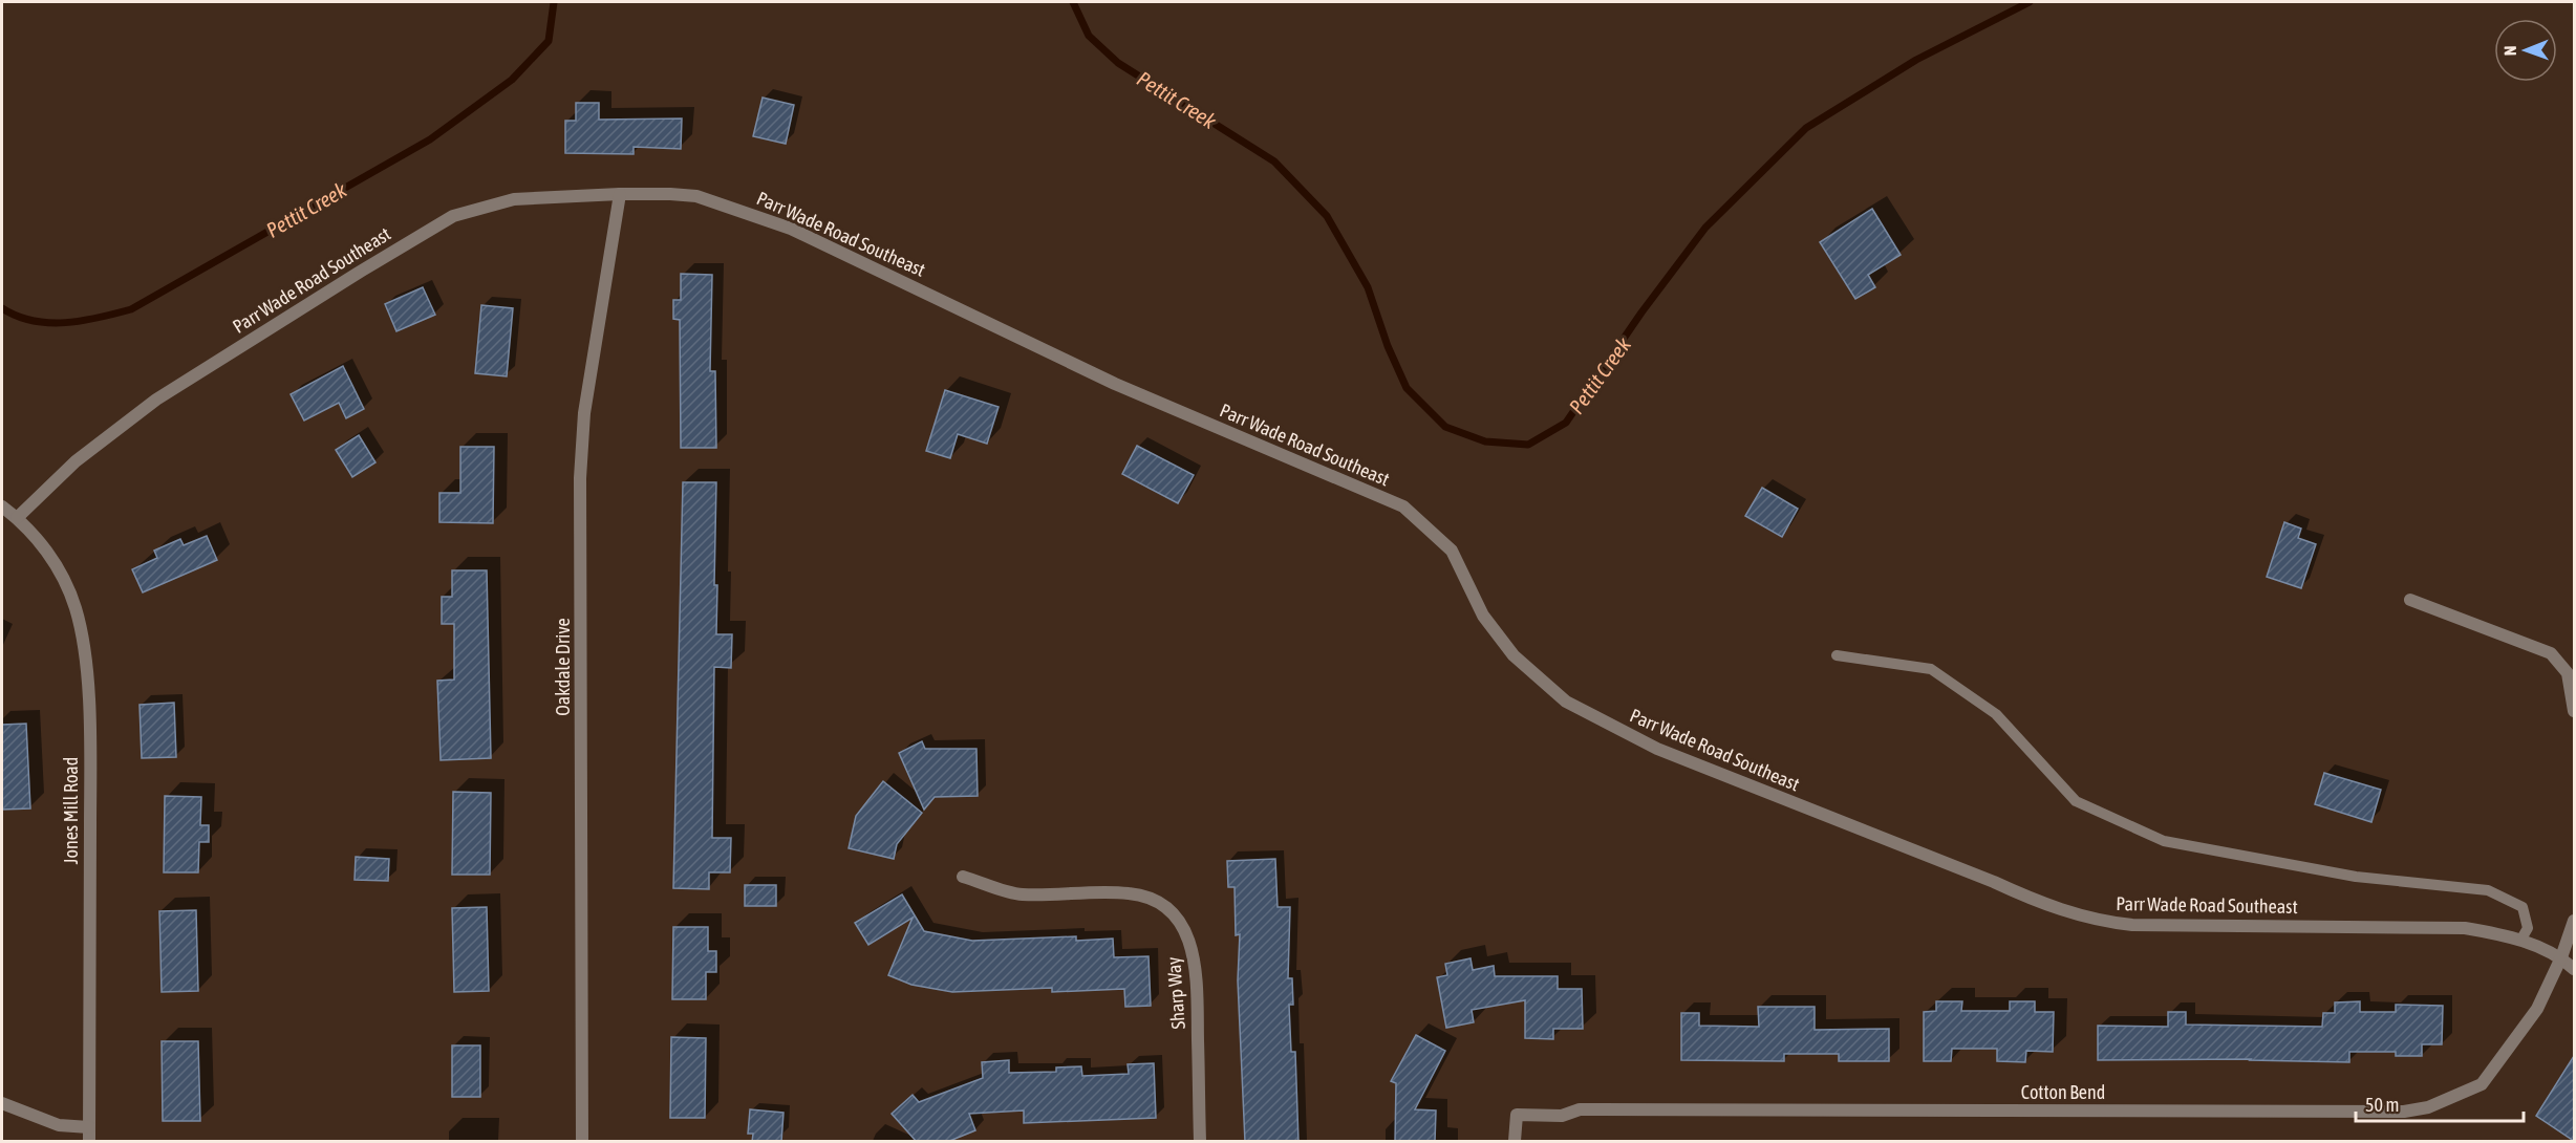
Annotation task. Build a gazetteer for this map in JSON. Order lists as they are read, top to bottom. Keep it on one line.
{"streets":{"street":["Parr Wade Road Southeast","Oakdale Drive","Jones Mill Road","Sharp Way","Cotton Bend"]},"crossings":[["Parr Wade Road Southeast","Oakdale Drive"],["Parr Wade Road Southeast","Jones Mill Road"],["Parr Wade Road Southeast","Cotton Bend"]],"water":["Pettit Creek"],"scale_bar":"50 m","north":"left"}
